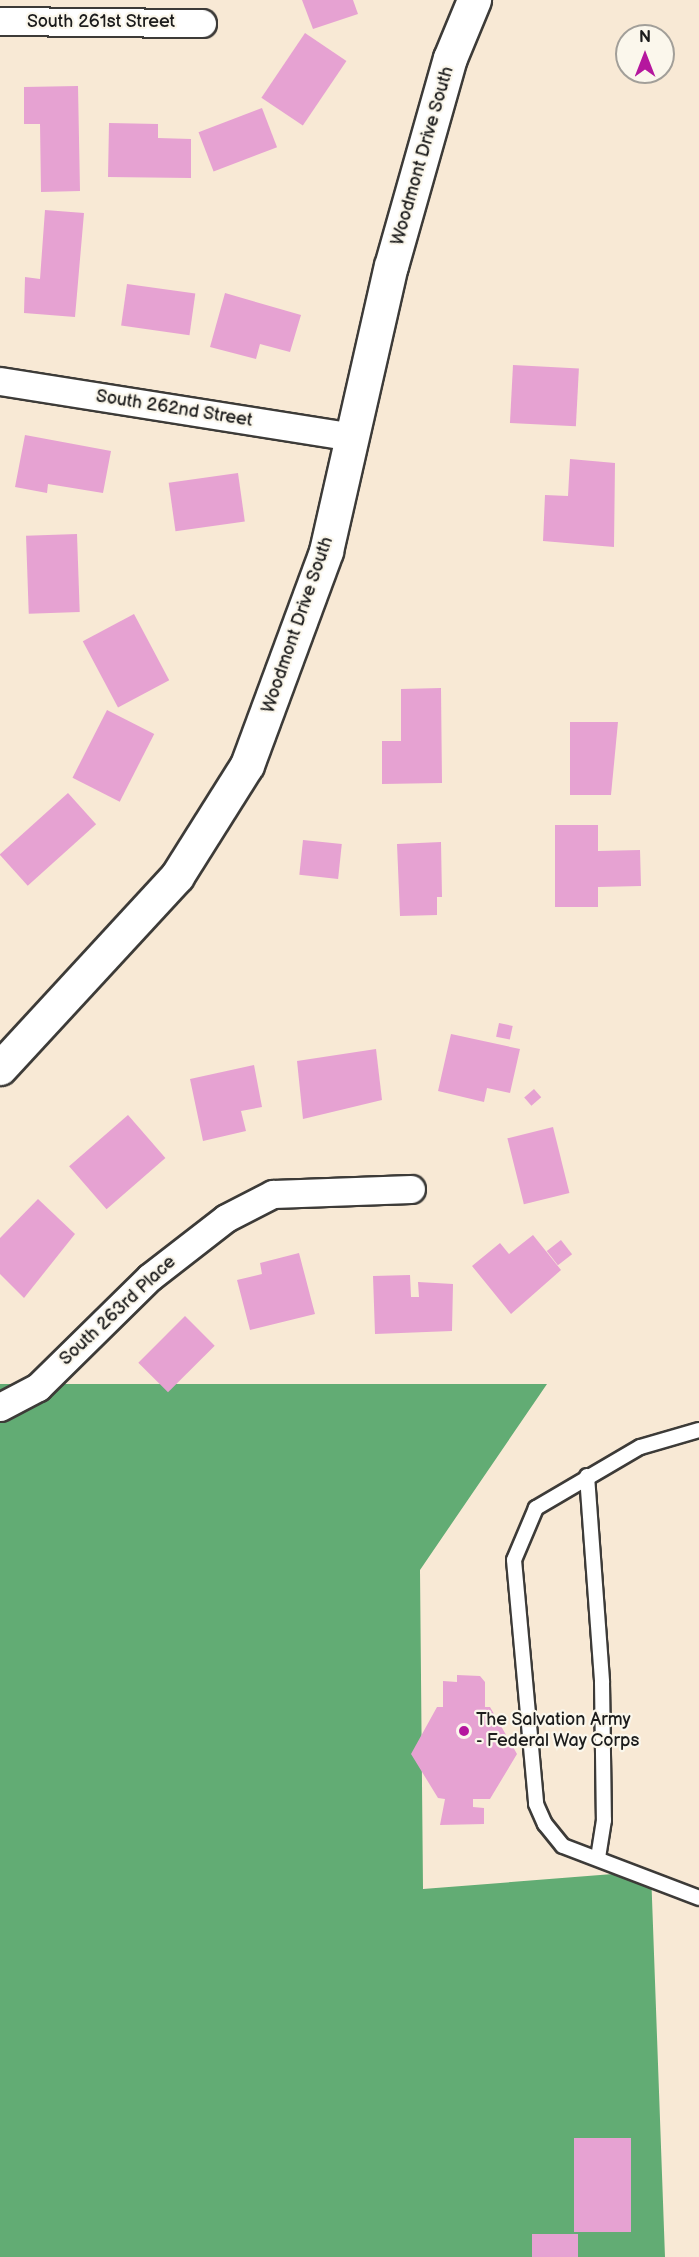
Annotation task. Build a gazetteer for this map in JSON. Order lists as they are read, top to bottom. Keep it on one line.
{"streets":{"main road":["Woodmont Drive South"],"street":["South 261st Street","South 262nd Street","South 263rd Place"]},"crossings":[["Woodmont Drive South","South 262nd Street"]],"places":["The Salvation Army - Federal Way Corps"],"north":"top"}
